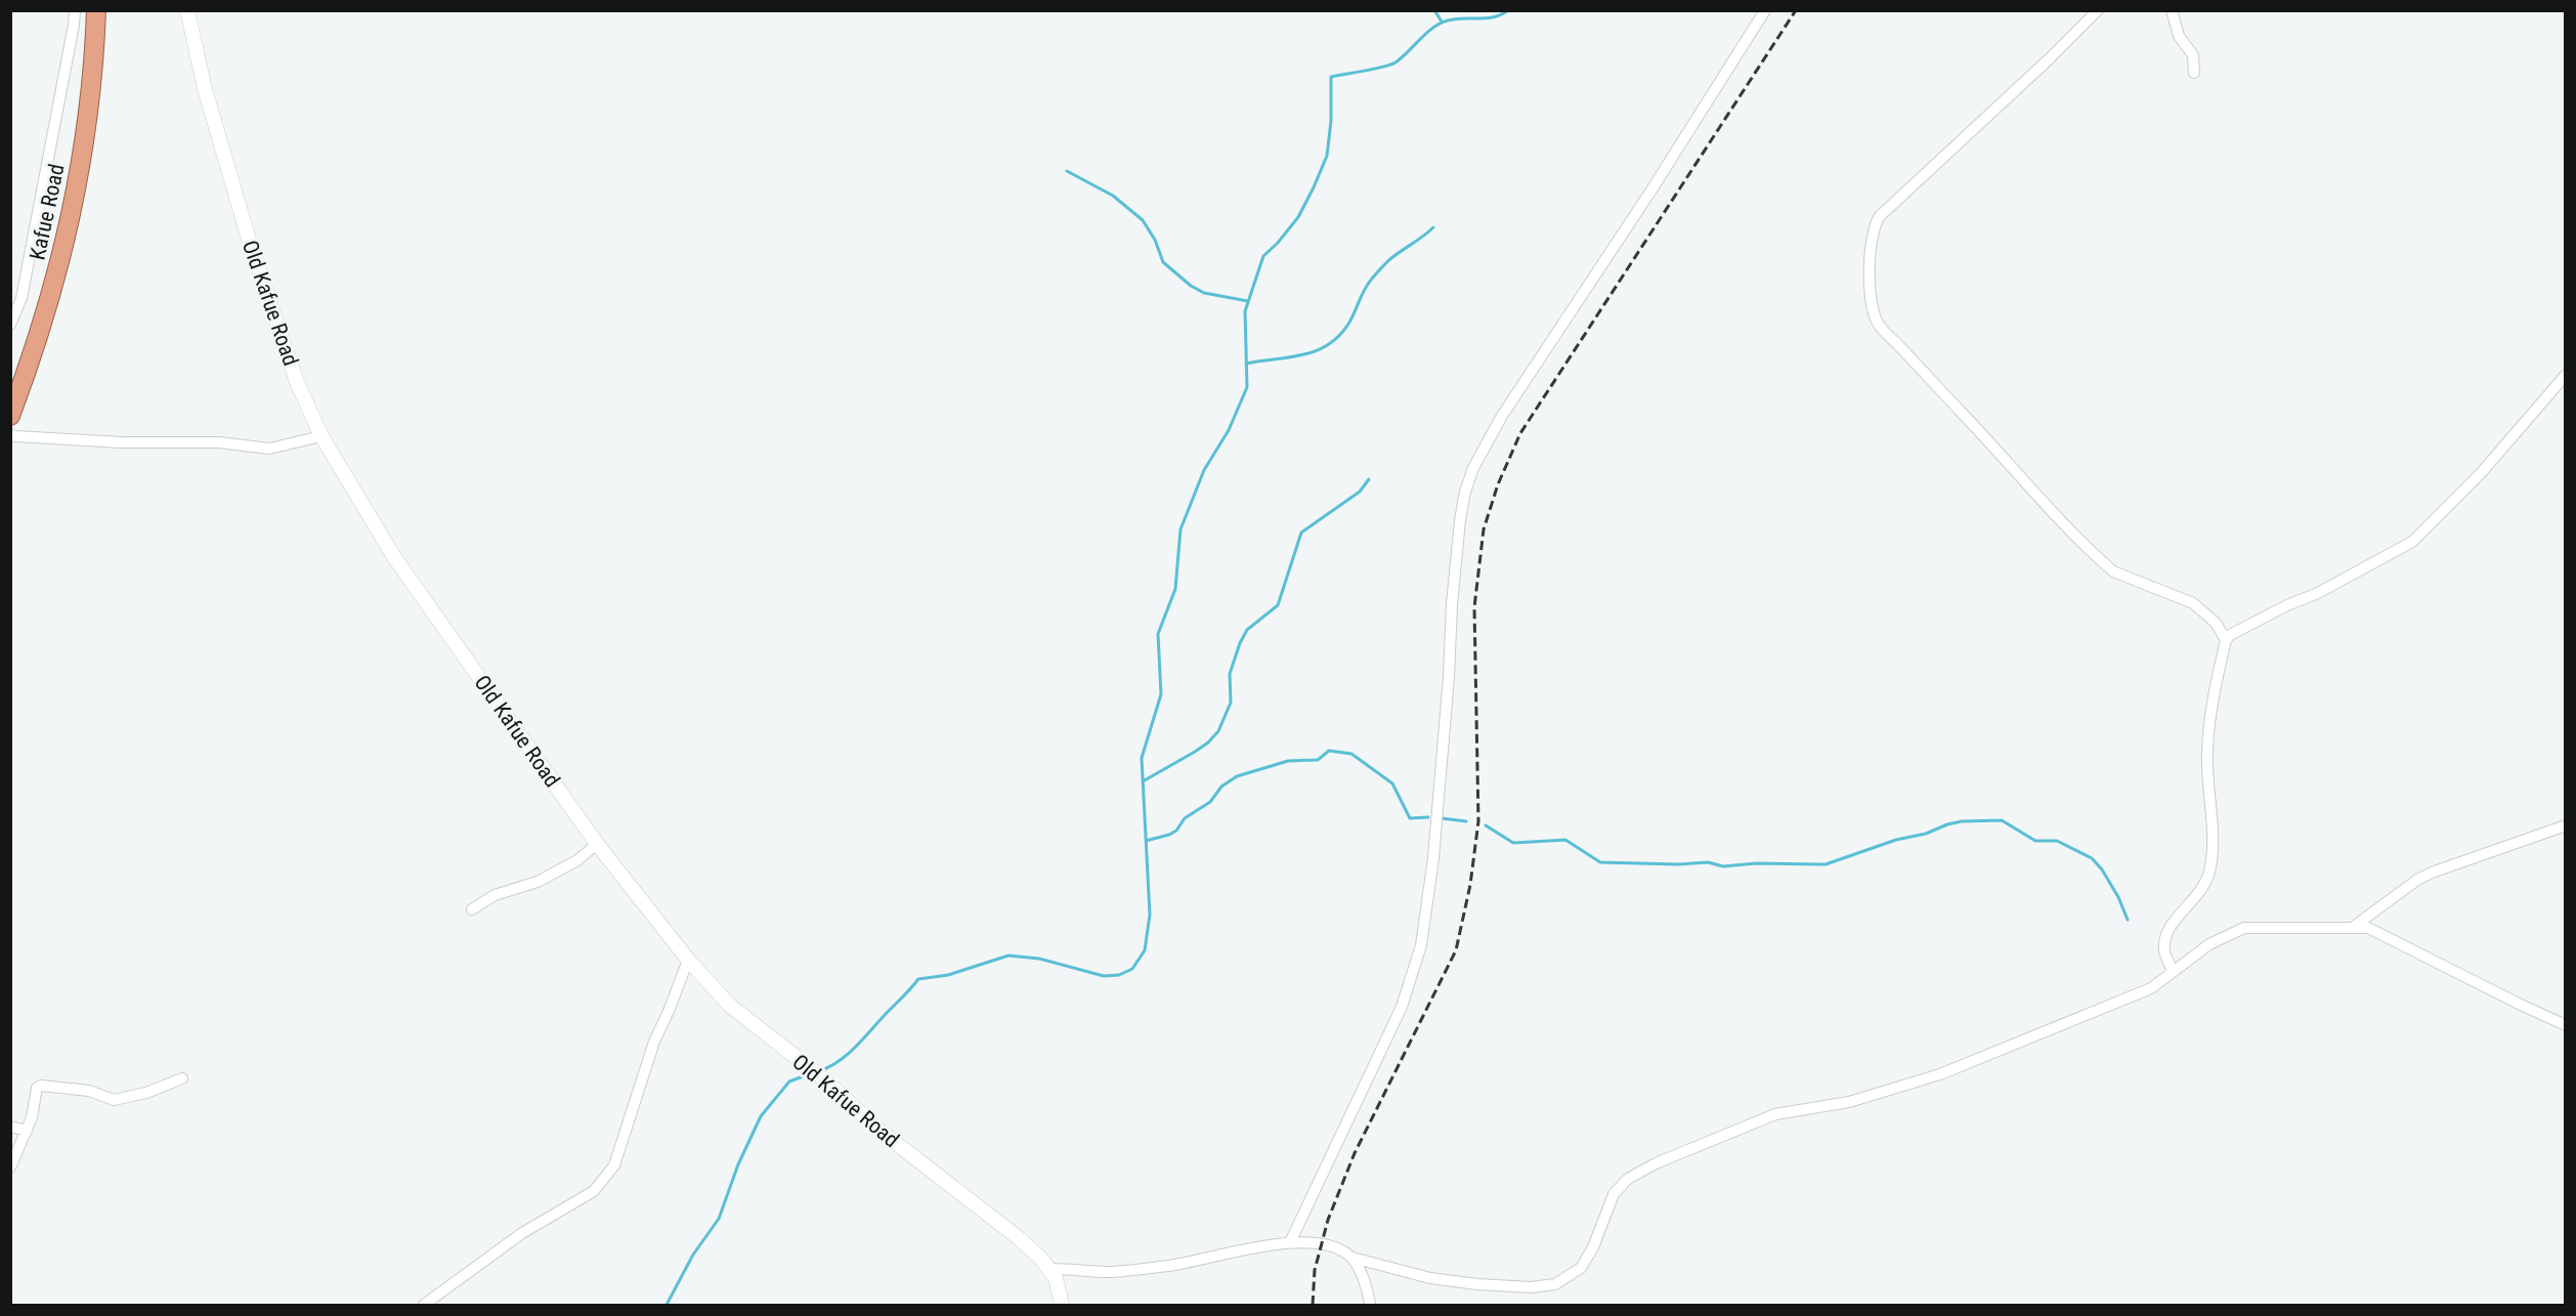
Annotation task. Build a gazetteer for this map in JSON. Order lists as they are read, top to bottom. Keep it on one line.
{"streets":{"highway":["Kafue Road"],"street":["Old Kafue Road"]}}
